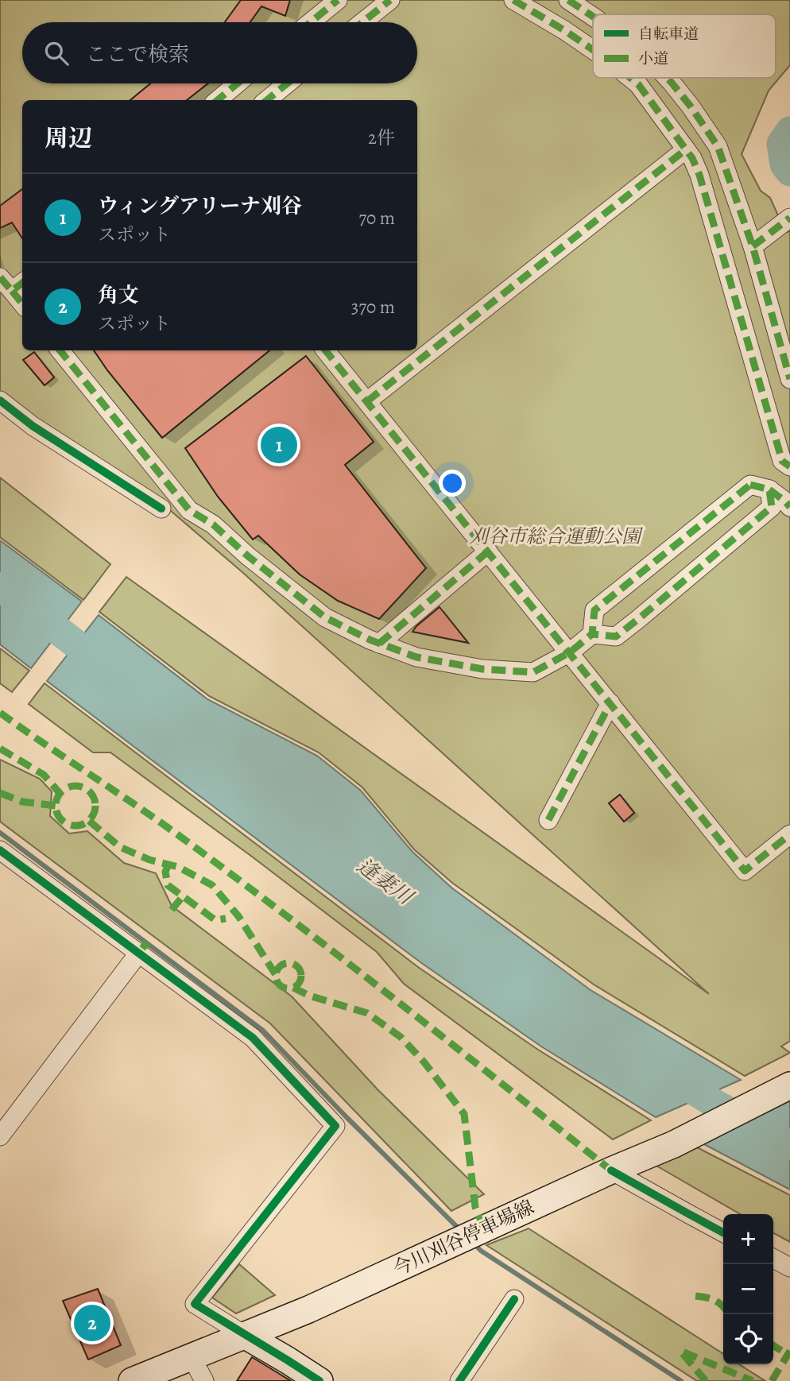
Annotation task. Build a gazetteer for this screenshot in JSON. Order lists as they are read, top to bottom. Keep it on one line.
{"streets":{"main road":["今川刈谷停車場線"]},"water":["逢妻川"],"parks":["刈谷市総合運動公園"],"legend":["自転車道","小道"],"page":{"search":"ここで検索","heading":["周辺","2件"],"list":[{"mark":"1","name":"ウィングアリーナ刈谷","note":"スポット","value":"70 m"},{"mark":"2","name":"角文","note":"スポット","value":"370 m"}],"pins":["1","2"],"map_buttons":["+","−"]}}
